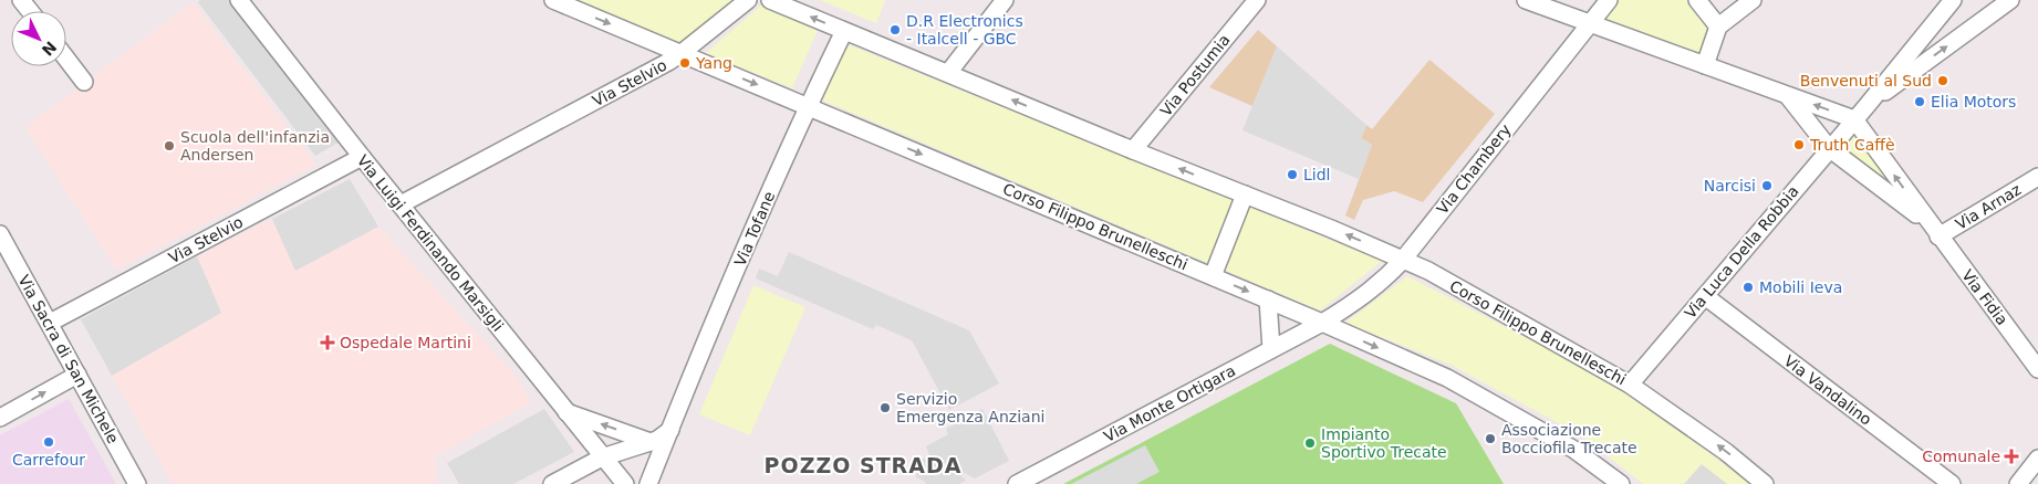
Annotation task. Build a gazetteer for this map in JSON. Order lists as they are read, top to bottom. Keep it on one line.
{"streets":{"street":["Via Postumia","Via Stelvio","Via Chambery","Via Arnaz","Corso Filippo Brunelleschi","Via Tofane","Via Luigi Ferdinando Marsigli","Via Luca Della Robbia","Via Fidia","Via Sacra di San Michele","Via Vandalino","Via Monte Ortigara"]},"crossings":[["Via Postumia","Corso Filippo Brunelleschi"],["Via Stelvio","Corso Filippo Brunelleschi"],["Via Stelvio","Via Luigi Ferdinando Marsigli"],["Via Stelvio","Via Sacra di San Michele"],["Via Chambery","Corso Filippo Brunelleschi"],["Via Chambery","Via Monte Ortigara"],["Via Arnaz","Via Fidia"],["Corso Filippo Brunelleschi","Via Tofane"],["Corso Filippo Brunelleschi","Via Luca Della Robbia"],["Corso Filippo Brunelleschi","Via Monte Ortigara"],["Via Luca Della Robbia","Via Fidia"],["Via Luca Della Robbia","Via Vandalino"]],"districts":["POZZO STRADA"],"places":{"other":["D.R Electronics - Italcell - GBC","Yang","Benvenuti al Sud","Elia Motors","Truth Caffè","Scuola dell'infanzia Andersen","Lidl","Narcisi","Mobili Ieva","Servizio Emergenza Anziani","Associazione Bocciofila Trecate","Carrefour","Impianto Sportivo Trecate"],"health":["Ospedale Martini","Comunale"]},"north":"bottom right"}
